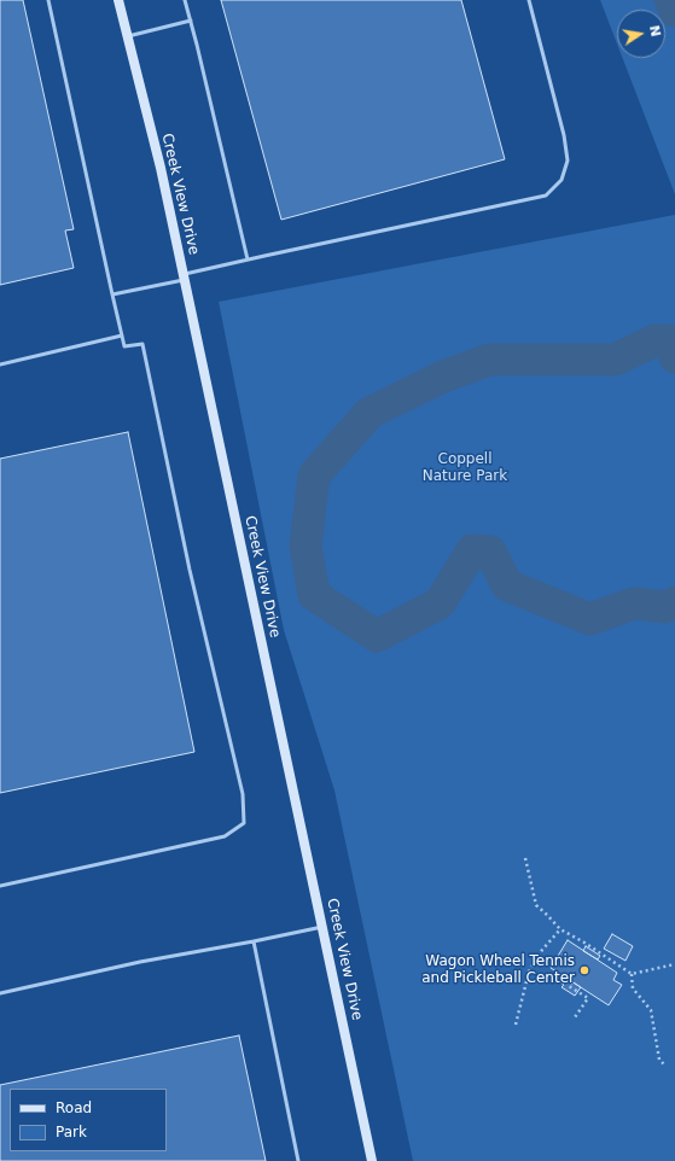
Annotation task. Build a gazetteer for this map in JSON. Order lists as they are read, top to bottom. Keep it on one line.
{"streets":{"street":["Creek View Drive"]},"parks":["Coppell Nature Park"],"places":["Wagon Wheel Tennis and Pickleball Center"],"legend":["Road","Park"],"north":"right"}
